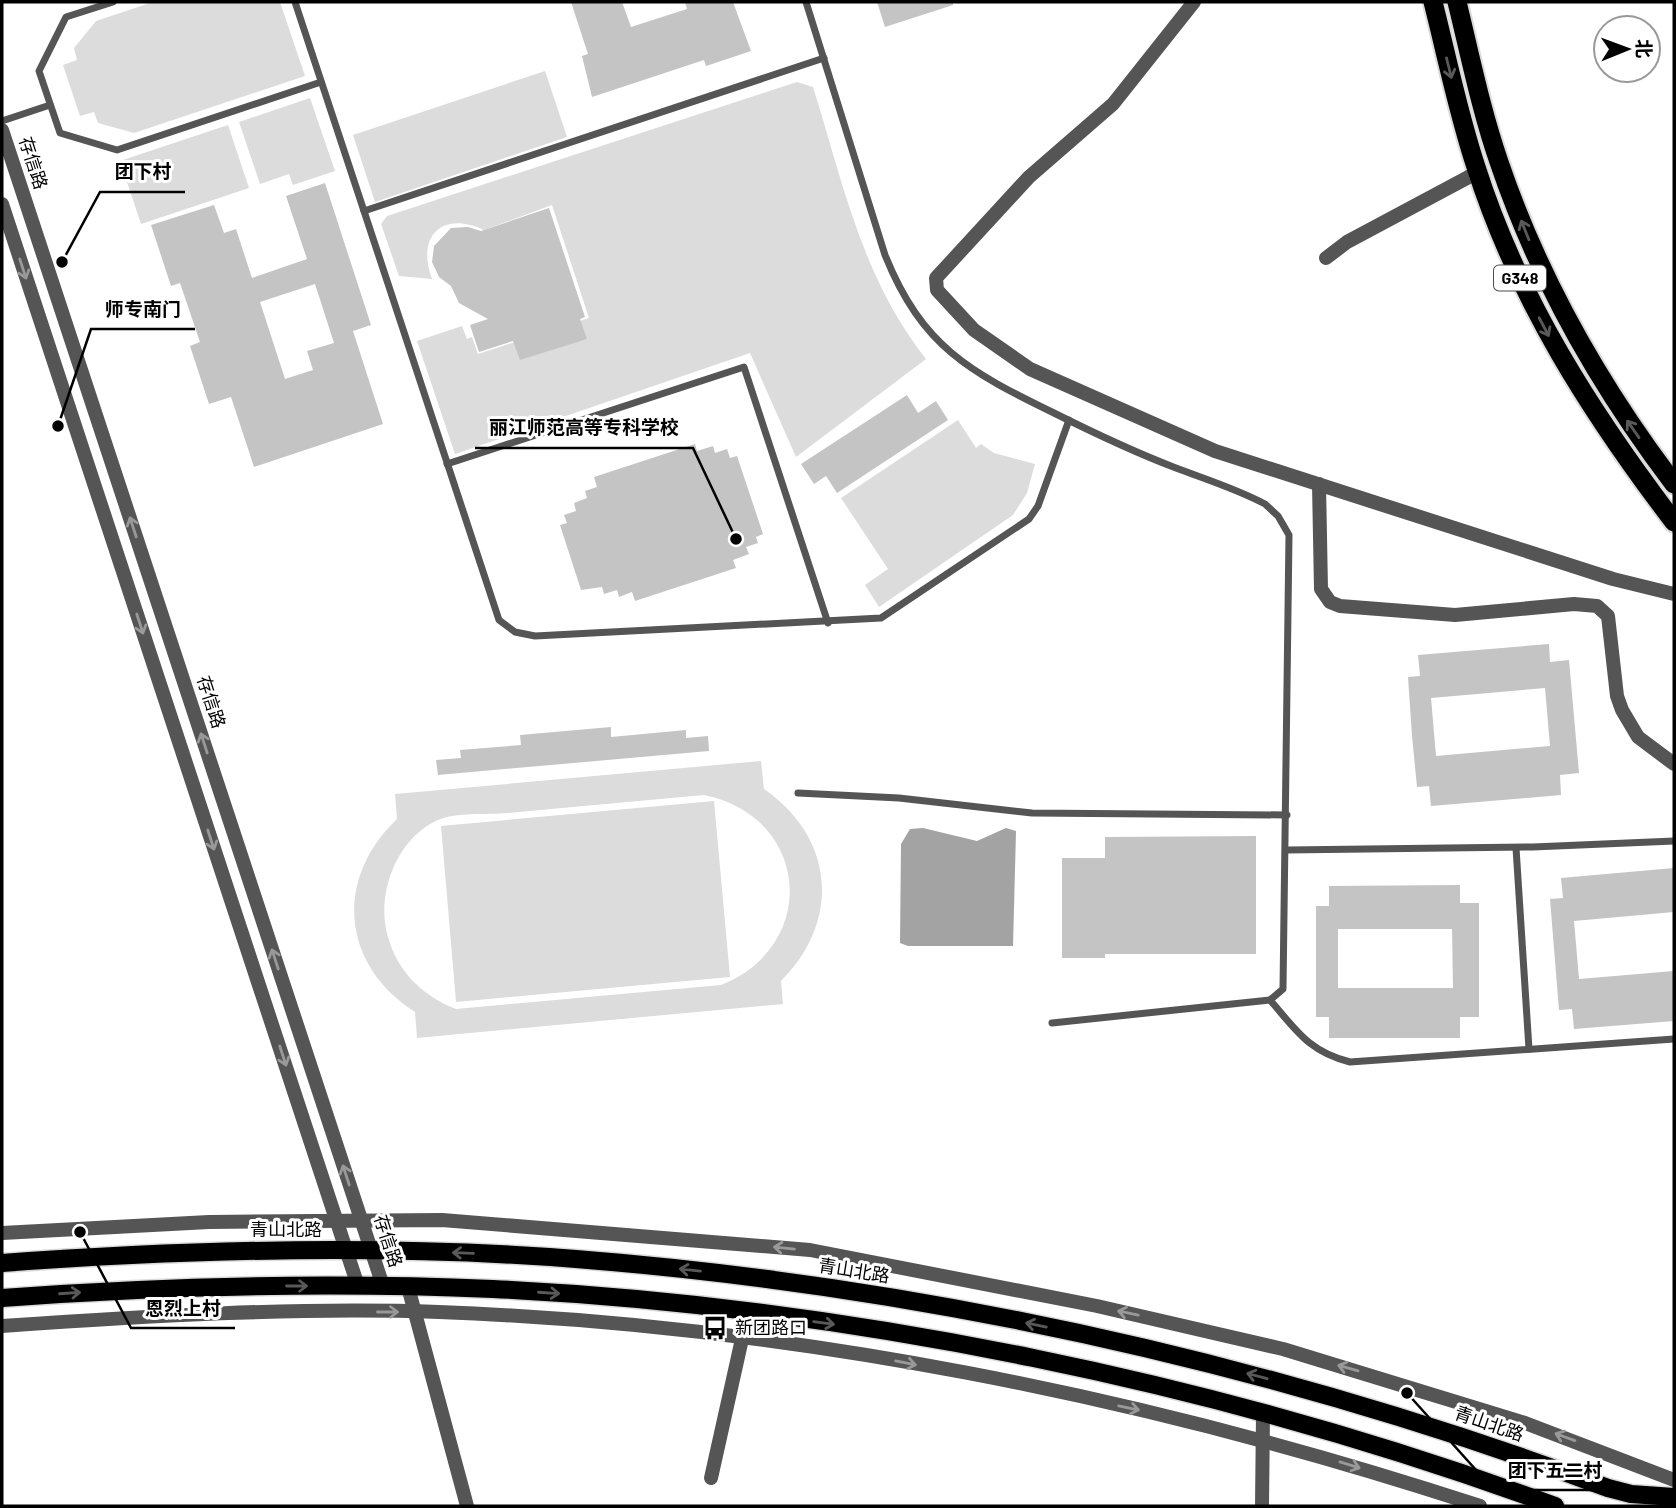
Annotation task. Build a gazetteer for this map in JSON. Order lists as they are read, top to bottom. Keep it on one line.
{"streets":{"highway":["G348"],"main road":["青山北路"],"street":["存信路"]},"crossings":[["存信路","青山北路"]],"places":{"other":["团下村","师专南门","丽江师范高等专科学校","恩烈上村","团下五二村"],"bus stop":["新团路口"]},"north":"right"}
